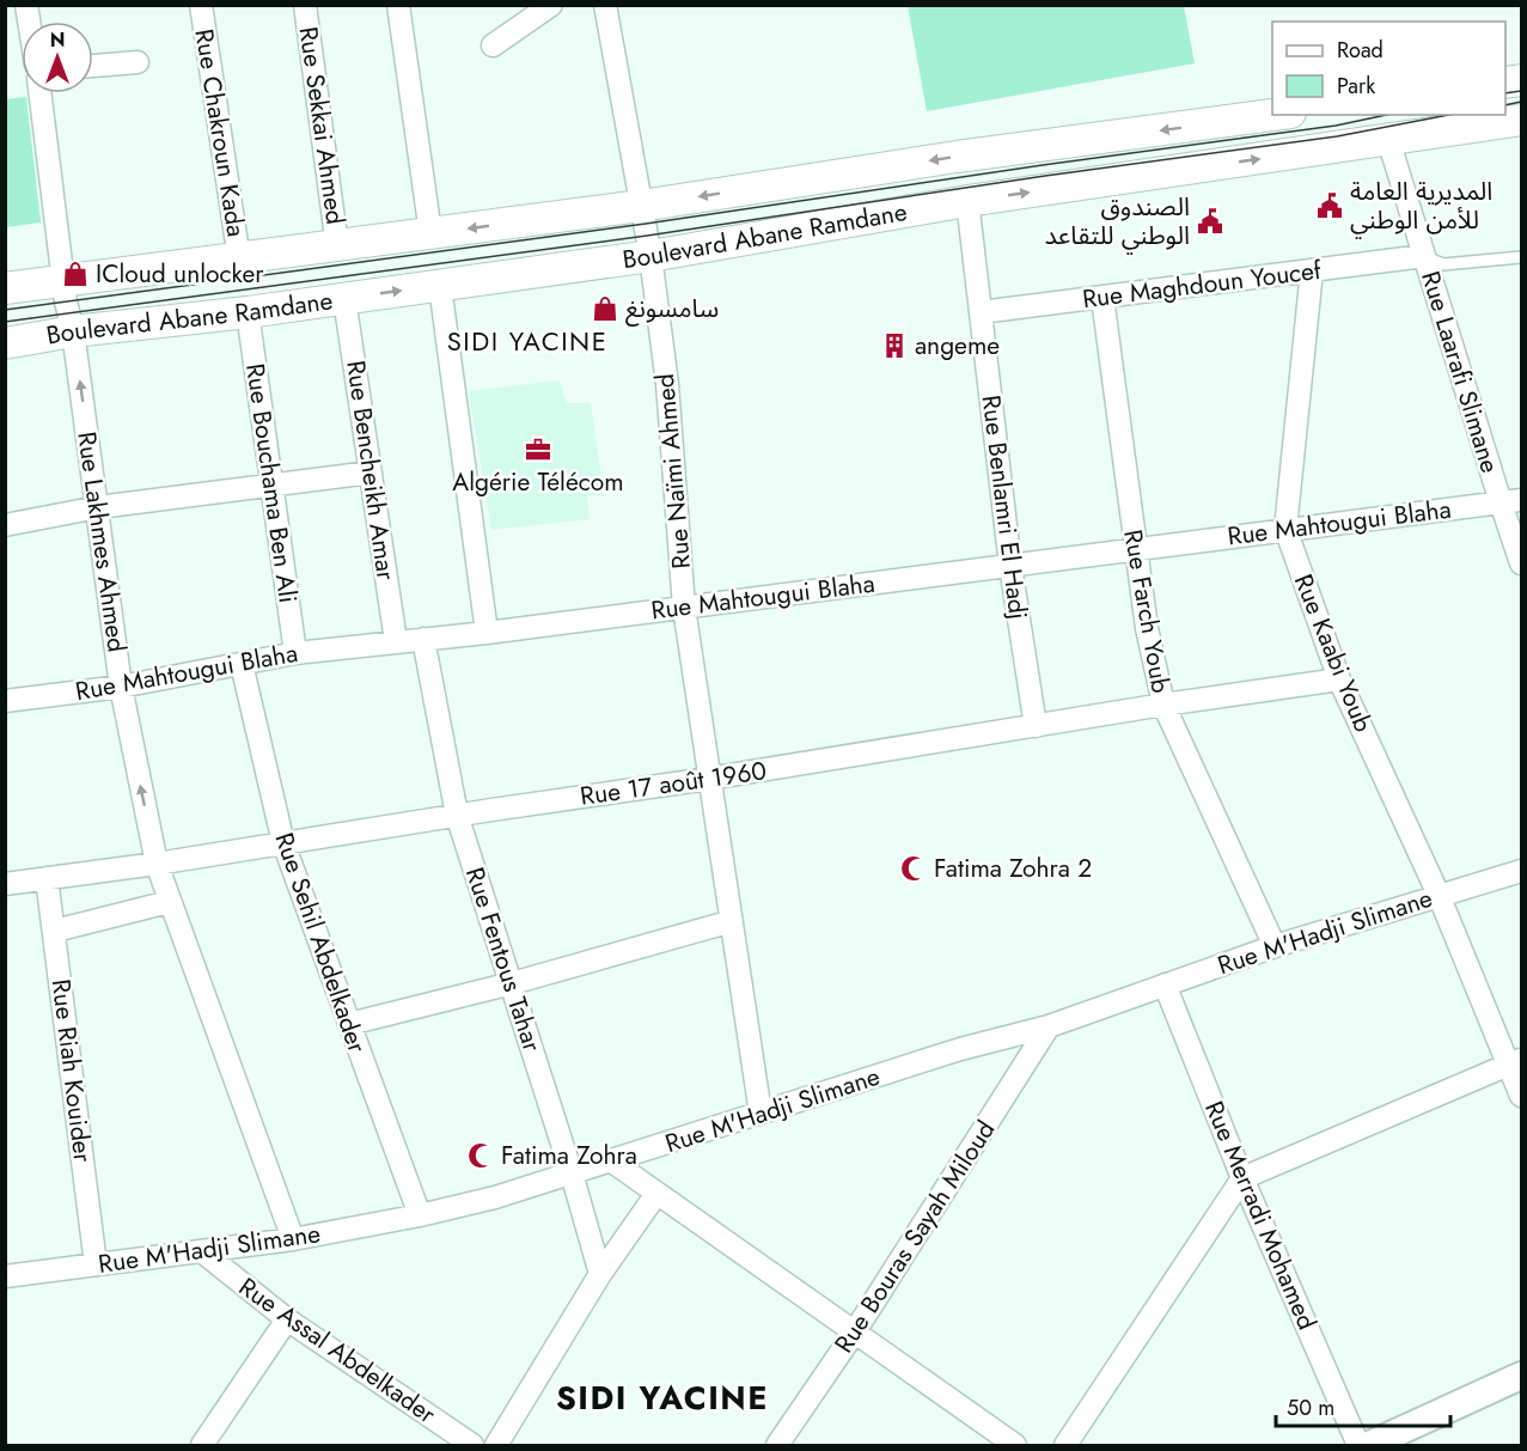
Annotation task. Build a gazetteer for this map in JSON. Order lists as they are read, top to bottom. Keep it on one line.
{"streets":{"main road":["Boulevard Abane Ramdane"],"street":["Rue Sekkai Ahmed","Rue Chakroun Kada","Rue Maghdoun Youcef","Rue Laarafi Slimane","Rue Bencheikh Amar","Rue Naïmi Ahmed","Rue Bouchama Ben Ali","Rue Benlamri El Hadj","Rue Mahtougui Blaha","Rue Lakhmes Ahmed","Rue Farch Youb","Rue Kaabi Youb","Rue 17 août 1960","Rue M'Hadji Slimane","Rue Sehil Abdelkader","Rue Fentous Tahar","Rue Riah Kouider","Rue Merradi Mohamed","Rue Bouras Sayah Miloud","Rue Assal Abdelkader"]},"crossings":[["Rue Sekkai Ahmed","Boulevard Abane Ramdane"],["Rue Chakroun Kada","Boulevard Abane Ramdane"],["Boulevard Abane Ramdane","Rue Laarafi Slimane"],["Boulevard Abane Ramdane","Rue Bencheikh Amar"],["Boulevard Abane Ramdane","Rue Naïmi Ahmed"],["Boulevard Abane Ramdane","Rue Bouchama Ben Ali"],["Boulevard Abane Ramdane","Rue Benlamri El Hadj"],["Boulevard Abane Ramdane","Rue Lakhmes Ahmed"],["Rue Maghdoun Youcef","Rue Laarafi Slimane"],["Rue Maghdoun Youcef","Rue Benlamri El Hadj"],["Rue Maghdoun Youcef","Rue Farch Youb"],["Rue Maghdoun Youcef","Rue Kaabi Youb"],["Rue Laarafi Slimane","Rue Mahtougui Blaha"],["Rue Bencheikh Amar","Rue Mahtougui Blaha"],["Rue Naïmi Ahmed","Rue Mahtougui Blaha"],["Rue Naïmi Ahmed","Rue 17 août 1960"],["Rue Naïmi Ahmed","Rue M'Hadji Slimane"],["Rue Bouchama Ben Ali","Rue Mahtougui Blaha"],["Rue Benlamri El Hadj","Rue Mahtougui Blaha"],["Rue Benlamri El Hadj","Rue 17 août 1960"],["Rue Mahtougui Blaha","Rue Lakhmes Ahmed"],["Rue Mahtougui Blaha","Rue Farch Youb"],["Rue Mahtougui Blaha","Rue Kaabi Youb"],["Rue Mahtougui Blaha","Rue Sehil Abdelkader"],["Rue Mahtougui Blaha","Rue Fentous Tahar"],["Rue Lakhmes Ahmed","Rue 17 août 1960"],["Rue Lakhmes Ahmed","Rue M'Hadji Slimane"],["Rue Farch Youb","Rue 17 août 1960"],["Rue Farch Youb","Rue M'Hadji Slimane"],["Rue Kaabi Youb","Rue 17 août 1960"],["Rue Kaabi Youb","Rue M'Hadji Slimane"],["Rue 17 août 1960","Rue Sehil Abdelkader"],["Rue 17 août 1960","Rue Fentous Tahar"],["Rue 17 août 1960","Rue Riah Kouider"],["Rue M'Hadji Slimane","Rue Sehil Abdelkader"],["Rue M'Hadji Slimane","Rue Fentous Tahar"],["Rue M'Hadji Slimane","Rue Riah Kouider"],["Rue M'Hadji Slimane","Rue Merradi Mohamed"],["Rue M'Hadji Slimane","Rue Bouras Sayah Miloud"],["Rue M'Hadji Slimane","Rue Assal Abdelkader"]],"districts":["SIDI YACINE","SIDI YACINE"],"places":{"public building":["المديرية العامة للأمن الوطني","الصندوق الوطني للتقاعد"],"shop":["ICloud unlocker","سامسونغ"],"building":["angeme"],"office":["Algérie Télécom"],"mosque":["Fatima Zohra 2","Fatima Zohra"]},"legend":["Road","Park"],"scale_bar":"50 m","north":"top"}
